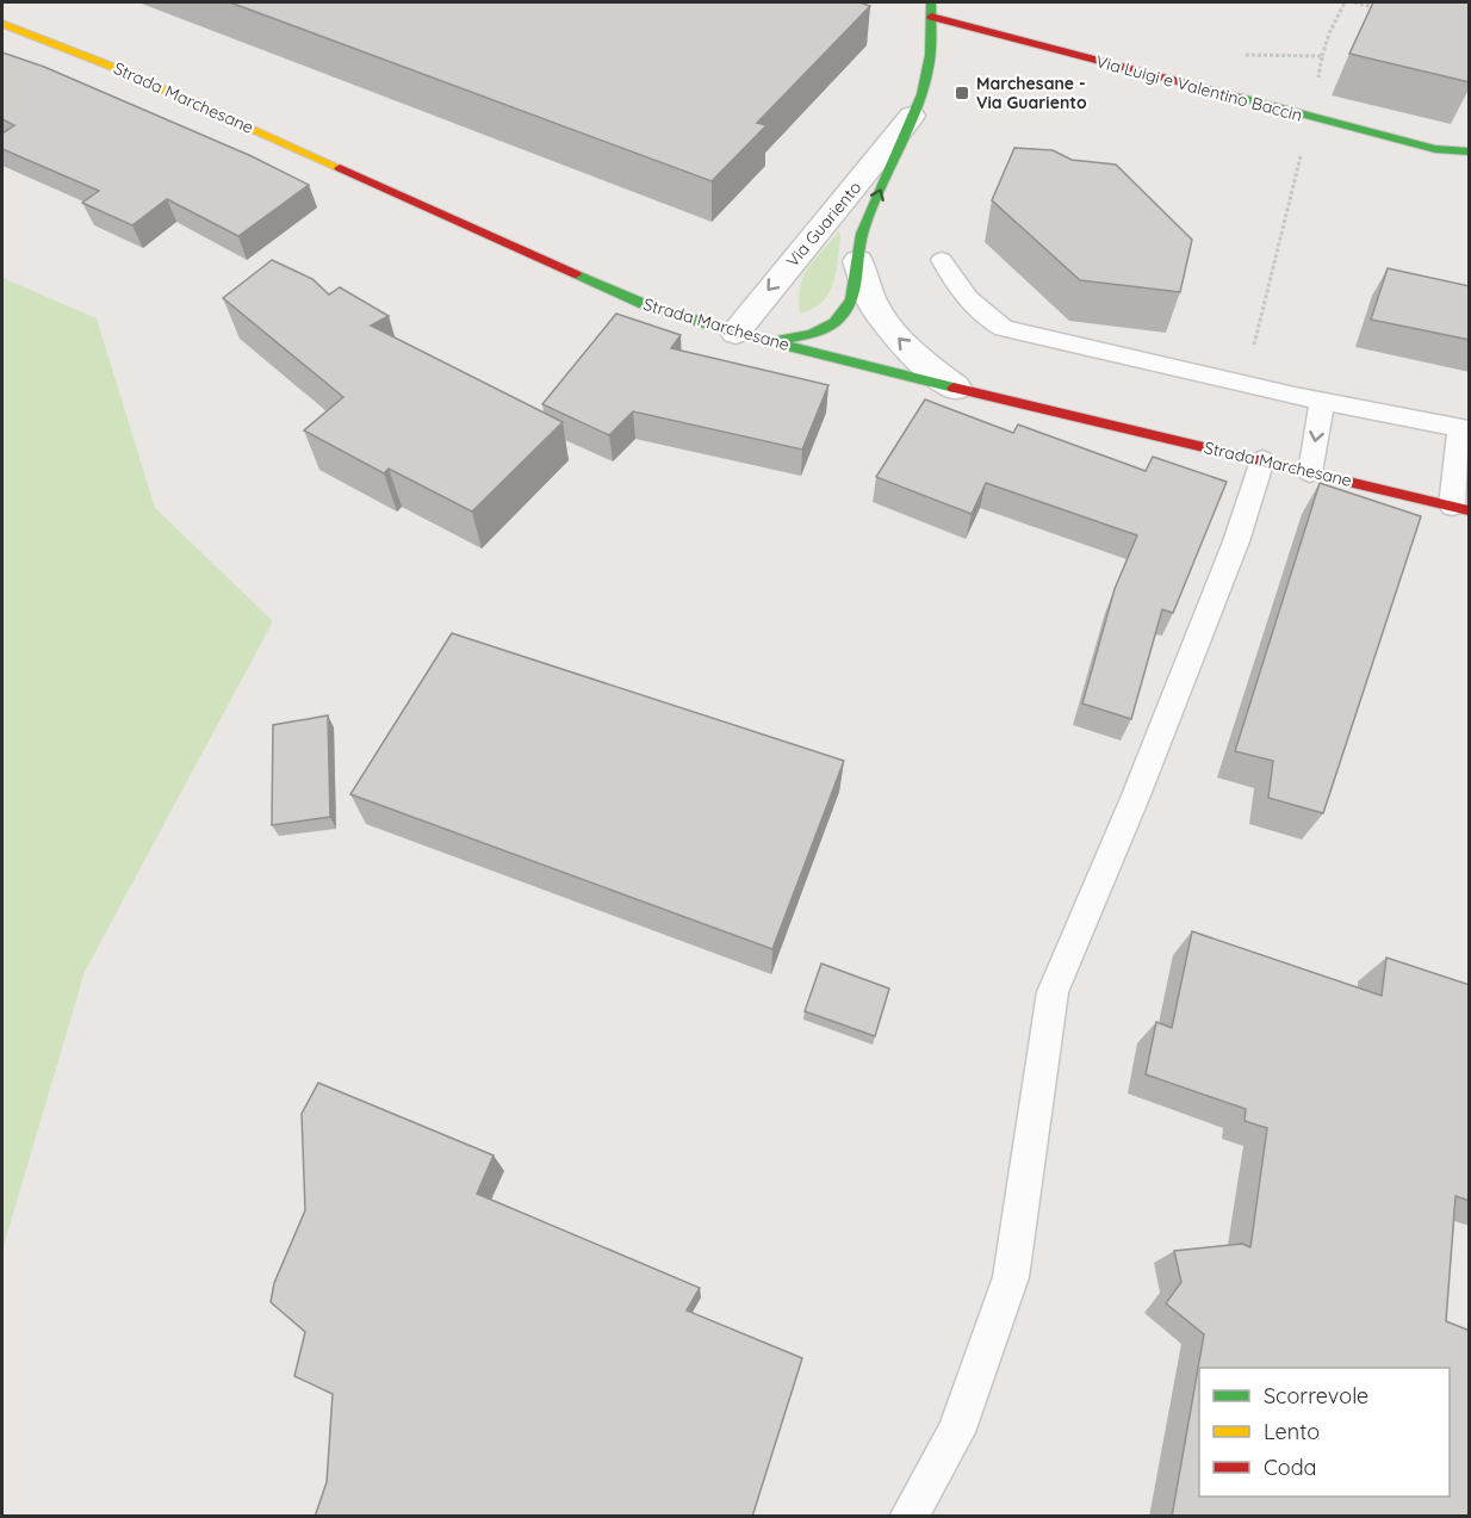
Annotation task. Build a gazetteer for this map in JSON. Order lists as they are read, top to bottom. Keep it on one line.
{"streets":{"main road":["Via Luigi e Valentino Baccin","Strada Marchesane","Via Guariento"]},"crossings":[["Via Luigi e Valentino Baccin","Via Guariento"],["Strada Marchesane","Via Guariento"]],"places":{"transit":["Marchesane - Via Guariento"]},"legend":["Scorrevole","Lento","Coda"]}
